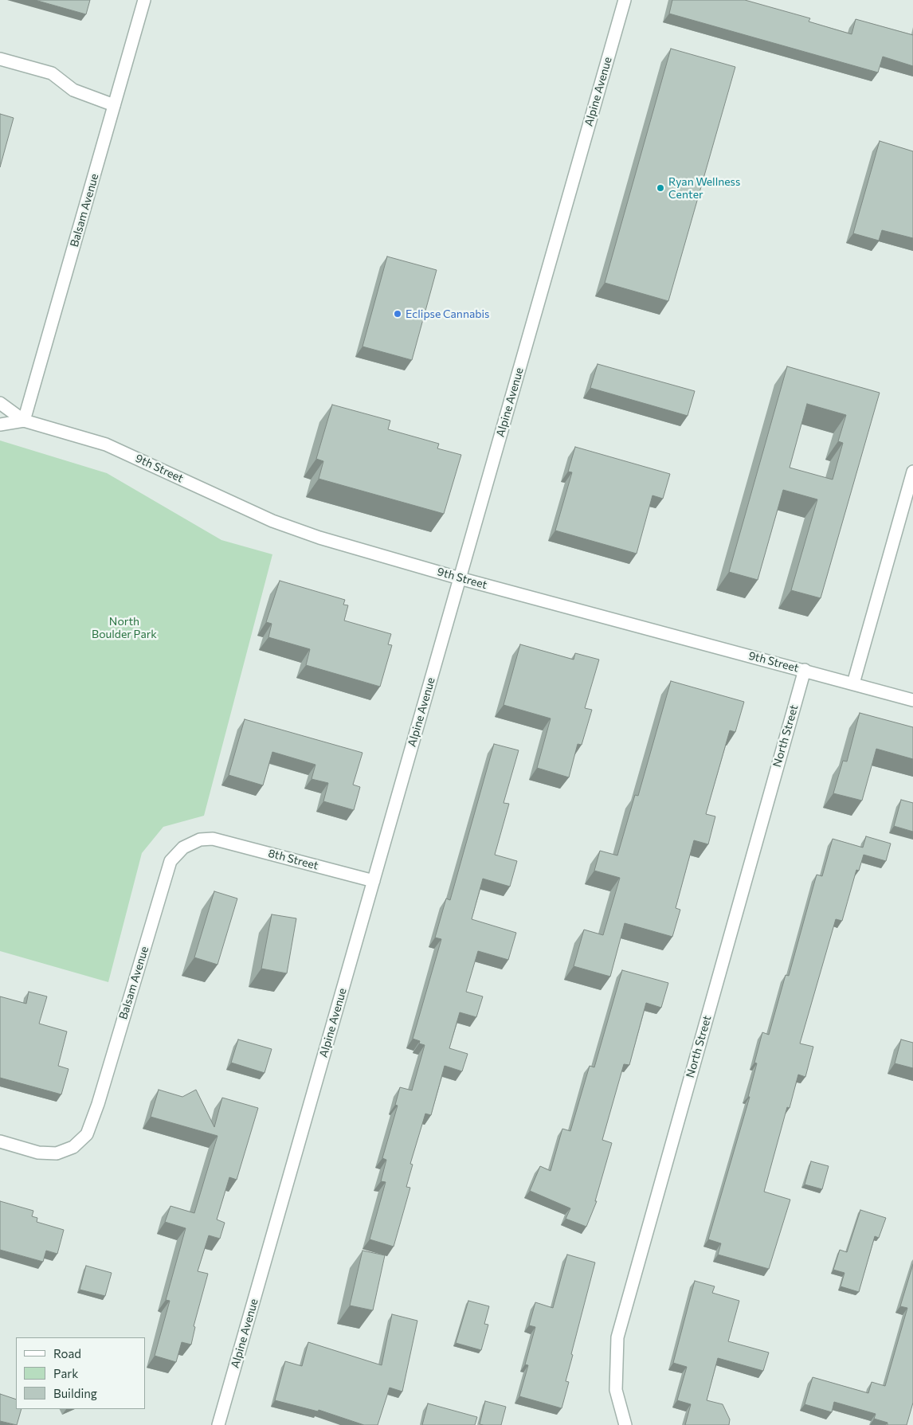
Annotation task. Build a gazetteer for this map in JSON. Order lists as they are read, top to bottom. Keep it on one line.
{"streets":{"street":["Alpine Avenue","Balsam Avenue","9th Street","North Street","8th Street"]},"crossings":[["Alpine Avenue","9th Street"],["Alpine Avenue","8th Street"],["Balsam Avenue","9th Street"],["Balsam Avenue","8th Street"],["9th Street","North Street"]],"parks":["North Boulder Park"],"places":["Ryan Wellness Center","Eclipse Cannabis"],"legend":["Road","Park","Building"]}
